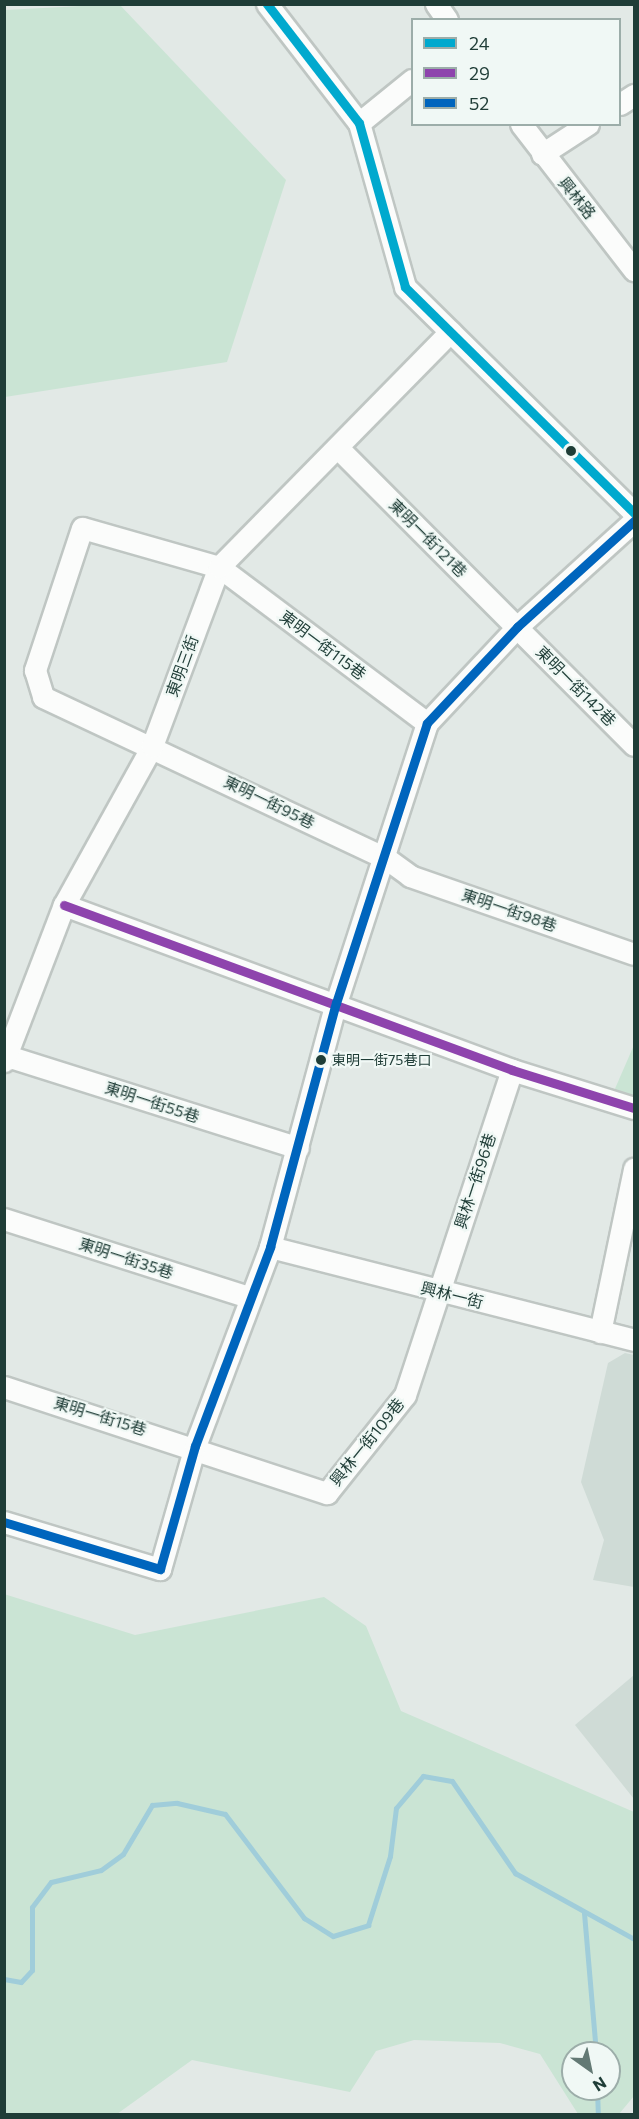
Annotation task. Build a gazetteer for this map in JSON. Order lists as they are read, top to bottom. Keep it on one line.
{"streets":{"street":["興林路","東明一街121巷","東明一街115巷","東明三街","東明一街142巷","東明一街95巷","東明一街98巷","東明一街55巷","興林一街96巷","東明一街35巷","興林一街","東明一街15巷","興林一街109巷"]},"crossings":[["東明一街121巷","東明三街"],["東明一街121巷","東明一街142巷"],["東明一街115巷","東明三街"],["東明一街115巷","東明一街95巷"],["東明三街","東明一街95巷"],["東明三街","東明一街55巷"],["東明一街95巷","東明一街98巷"],["興林一街96巷","興林一街"],["興林一街96巷","興林一街109巷"],["興林一街","興林一街109巷"],["東明一街15巷","興林一街109巷"]],"places":["東明一街75巷口"],"lines":["transit line 24","transit line 52","transit line 29"],"legend":["24","29","52"],"north":"bottom right"}
